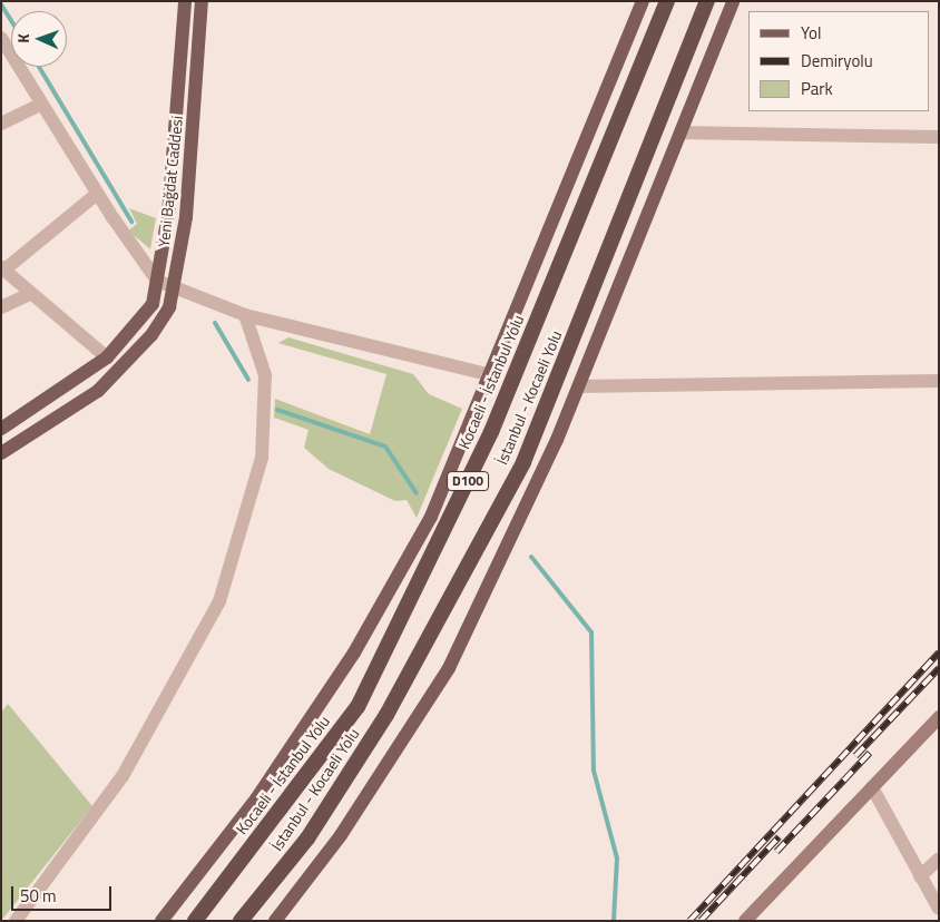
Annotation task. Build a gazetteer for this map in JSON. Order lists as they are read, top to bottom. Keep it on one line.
{"streets":{"highway":["Kocaeli - İstanbul Yolu","İstanbul - Kocaeli Yolu","D100"],"main road":["Yeni Bağdat Caddesi"]},"legend":["Yol","Demiryolu","Park"],"scale_bar":"50 m","north":"left"}
